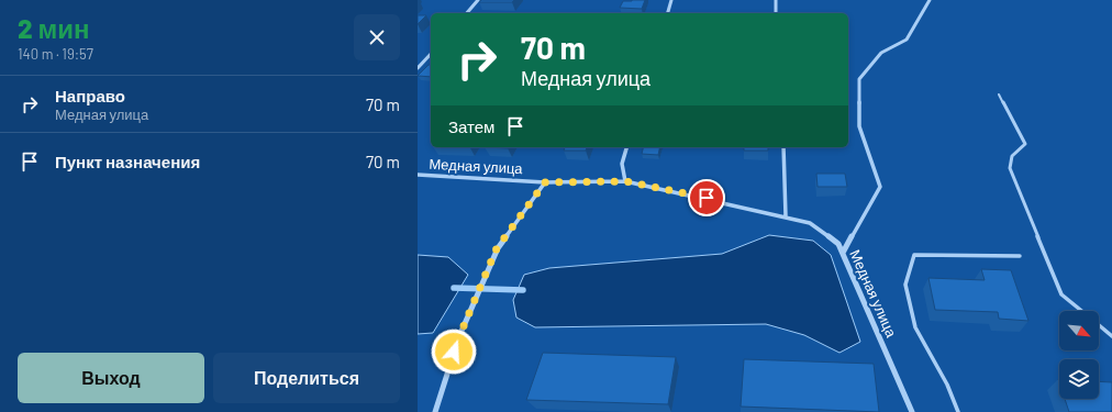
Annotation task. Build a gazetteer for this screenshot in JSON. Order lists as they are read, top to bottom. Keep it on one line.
{"streets":{"street":["Медная улица"]},"north":"bottom right","page":{"heading":["2 мин","140 m · 19:57"],"turn":["70 m","Медная улица"],"list":[{"name":"Направо","note":"Медная улица","value":"70 m"},{"name":"Пункт назначения","value":"70 m"}],"then":"Затем","buttons":["Выход","Поделиться"]}}
